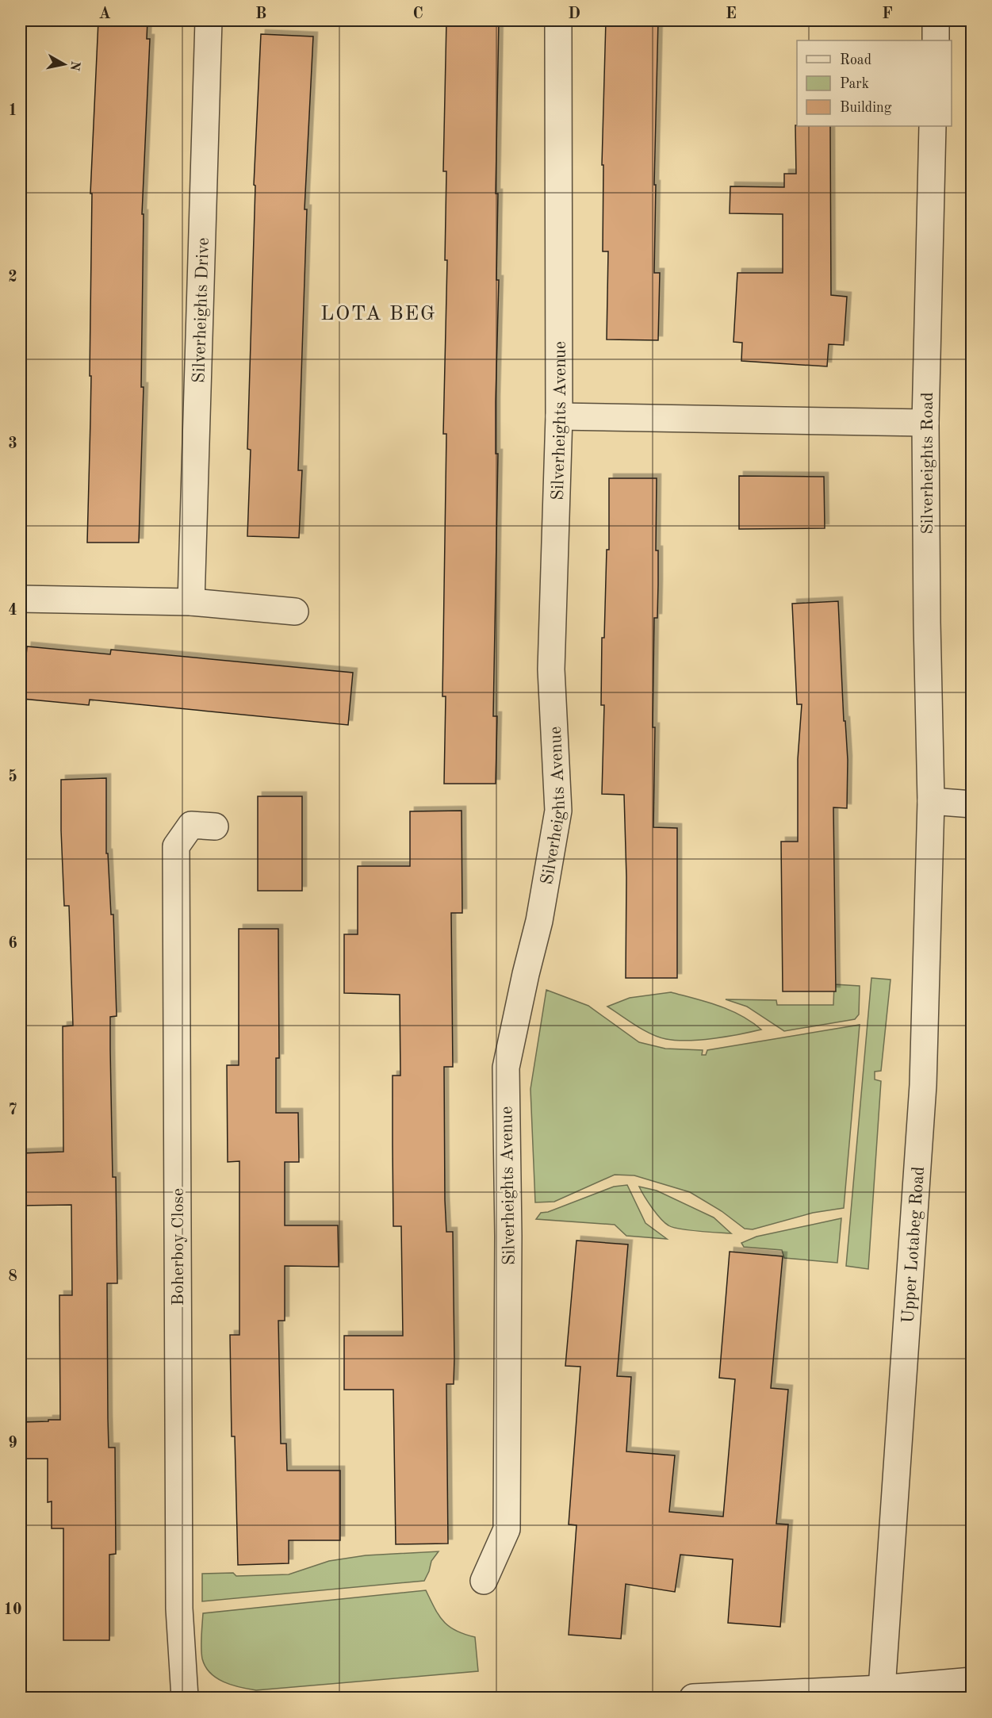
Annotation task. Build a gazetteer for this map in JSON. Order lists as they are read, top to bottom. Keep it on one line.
{"streets":{"street":["Silverheights Drive","Silverheights Avenue","Silverheights Road","Upper Lotabeg Road","Boherboy Close"]},"crossings":[["Silverheights Road","Upper Lotabeg Road"]],"districts":["LOTA BEG"],"legend":["Road","Park","Building"],"north":"right","grid":{"columns":["A","B","C","D","E","F"],"rows":["1","2","3","4","5","6","7","8","9","10"]}}
